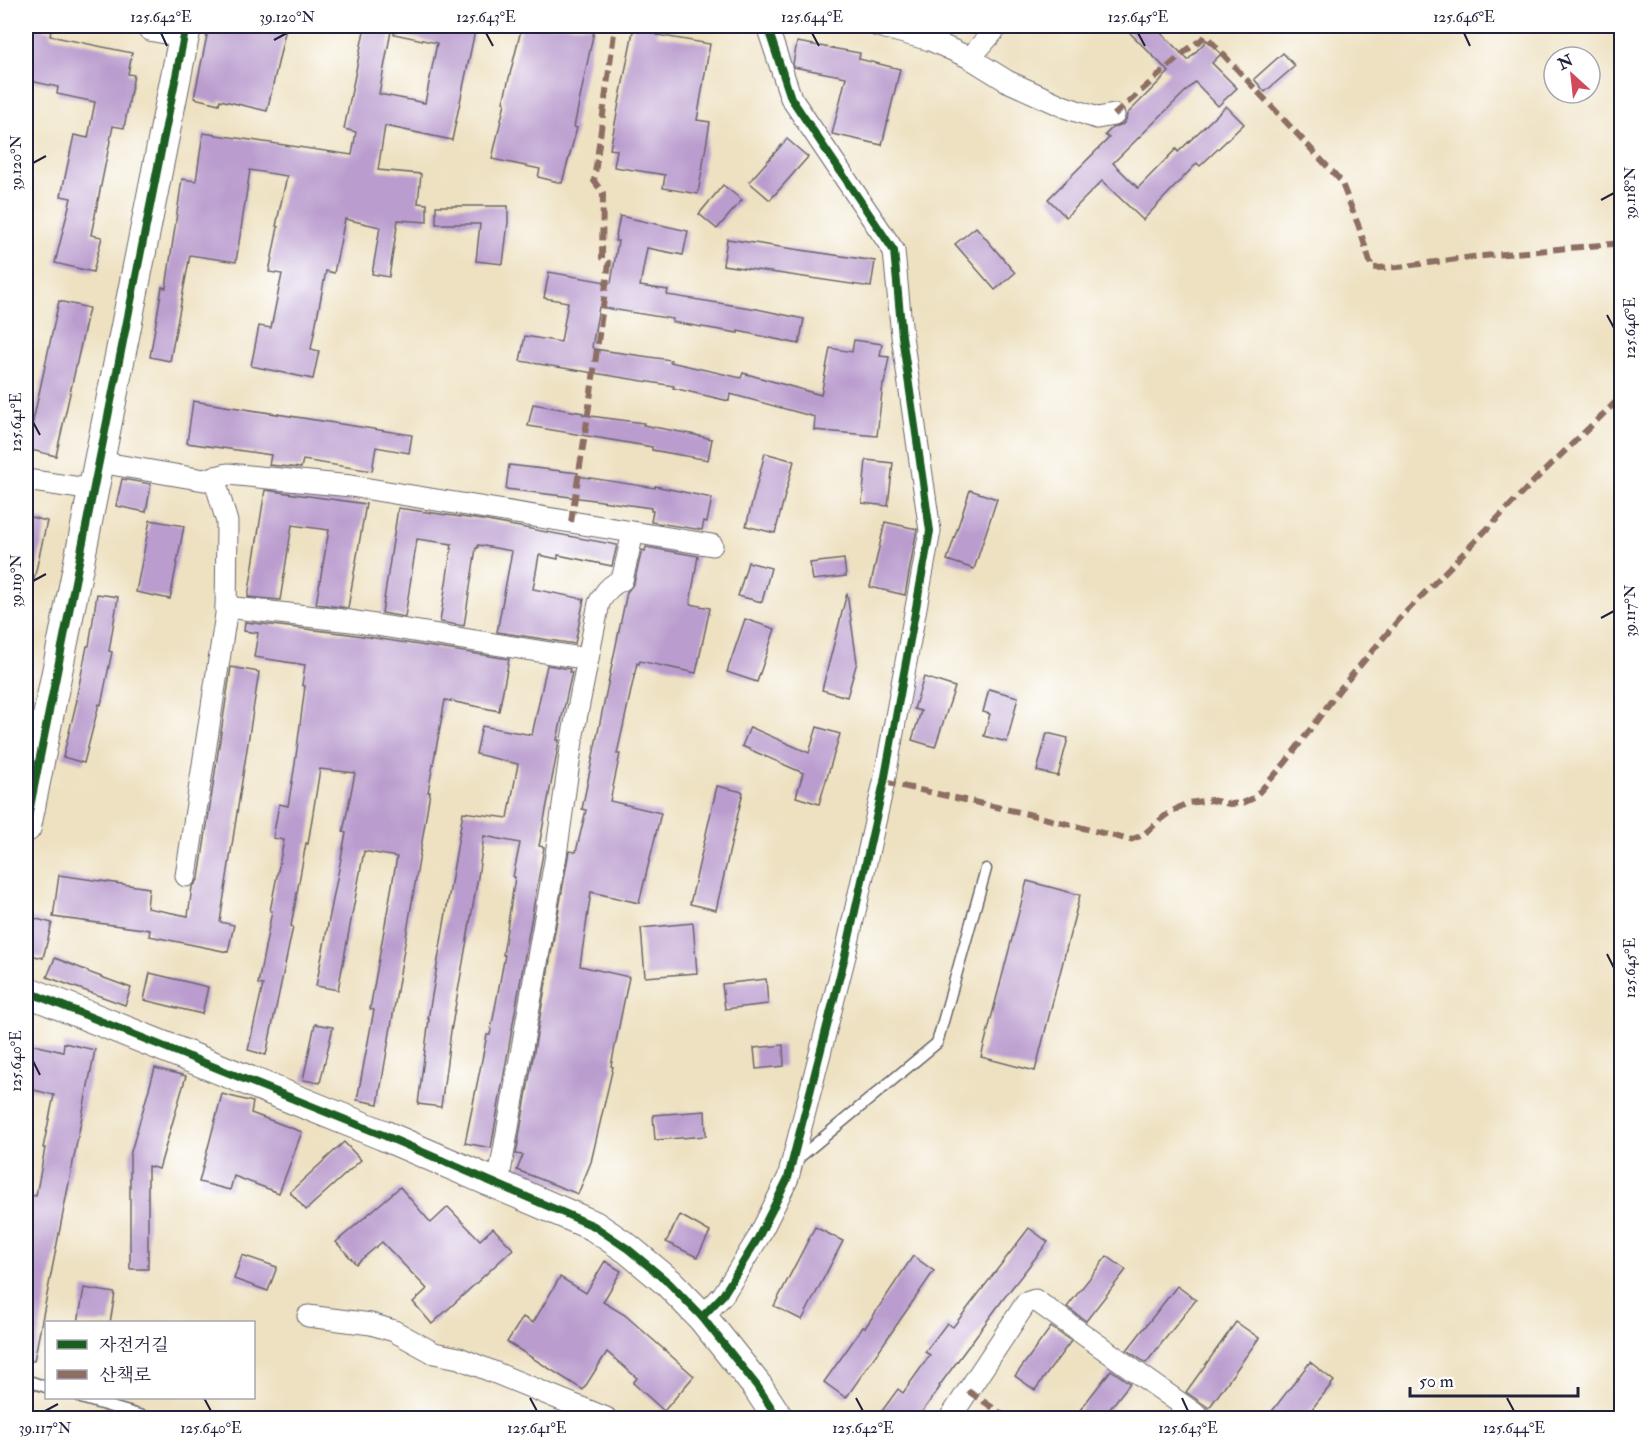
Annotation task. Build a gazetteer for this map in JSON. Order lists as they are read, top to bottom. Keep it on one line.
{"legend":["자전거길","산책로"],"scale_bar":"50 m","north":"top left","coordinates":["125.642°E","39.120°N","125.643°E","125.644°E","125.645°E","125.646°E","39.118°N","125.641°E","39.119°N","39.117°N","125.640°E"]}
